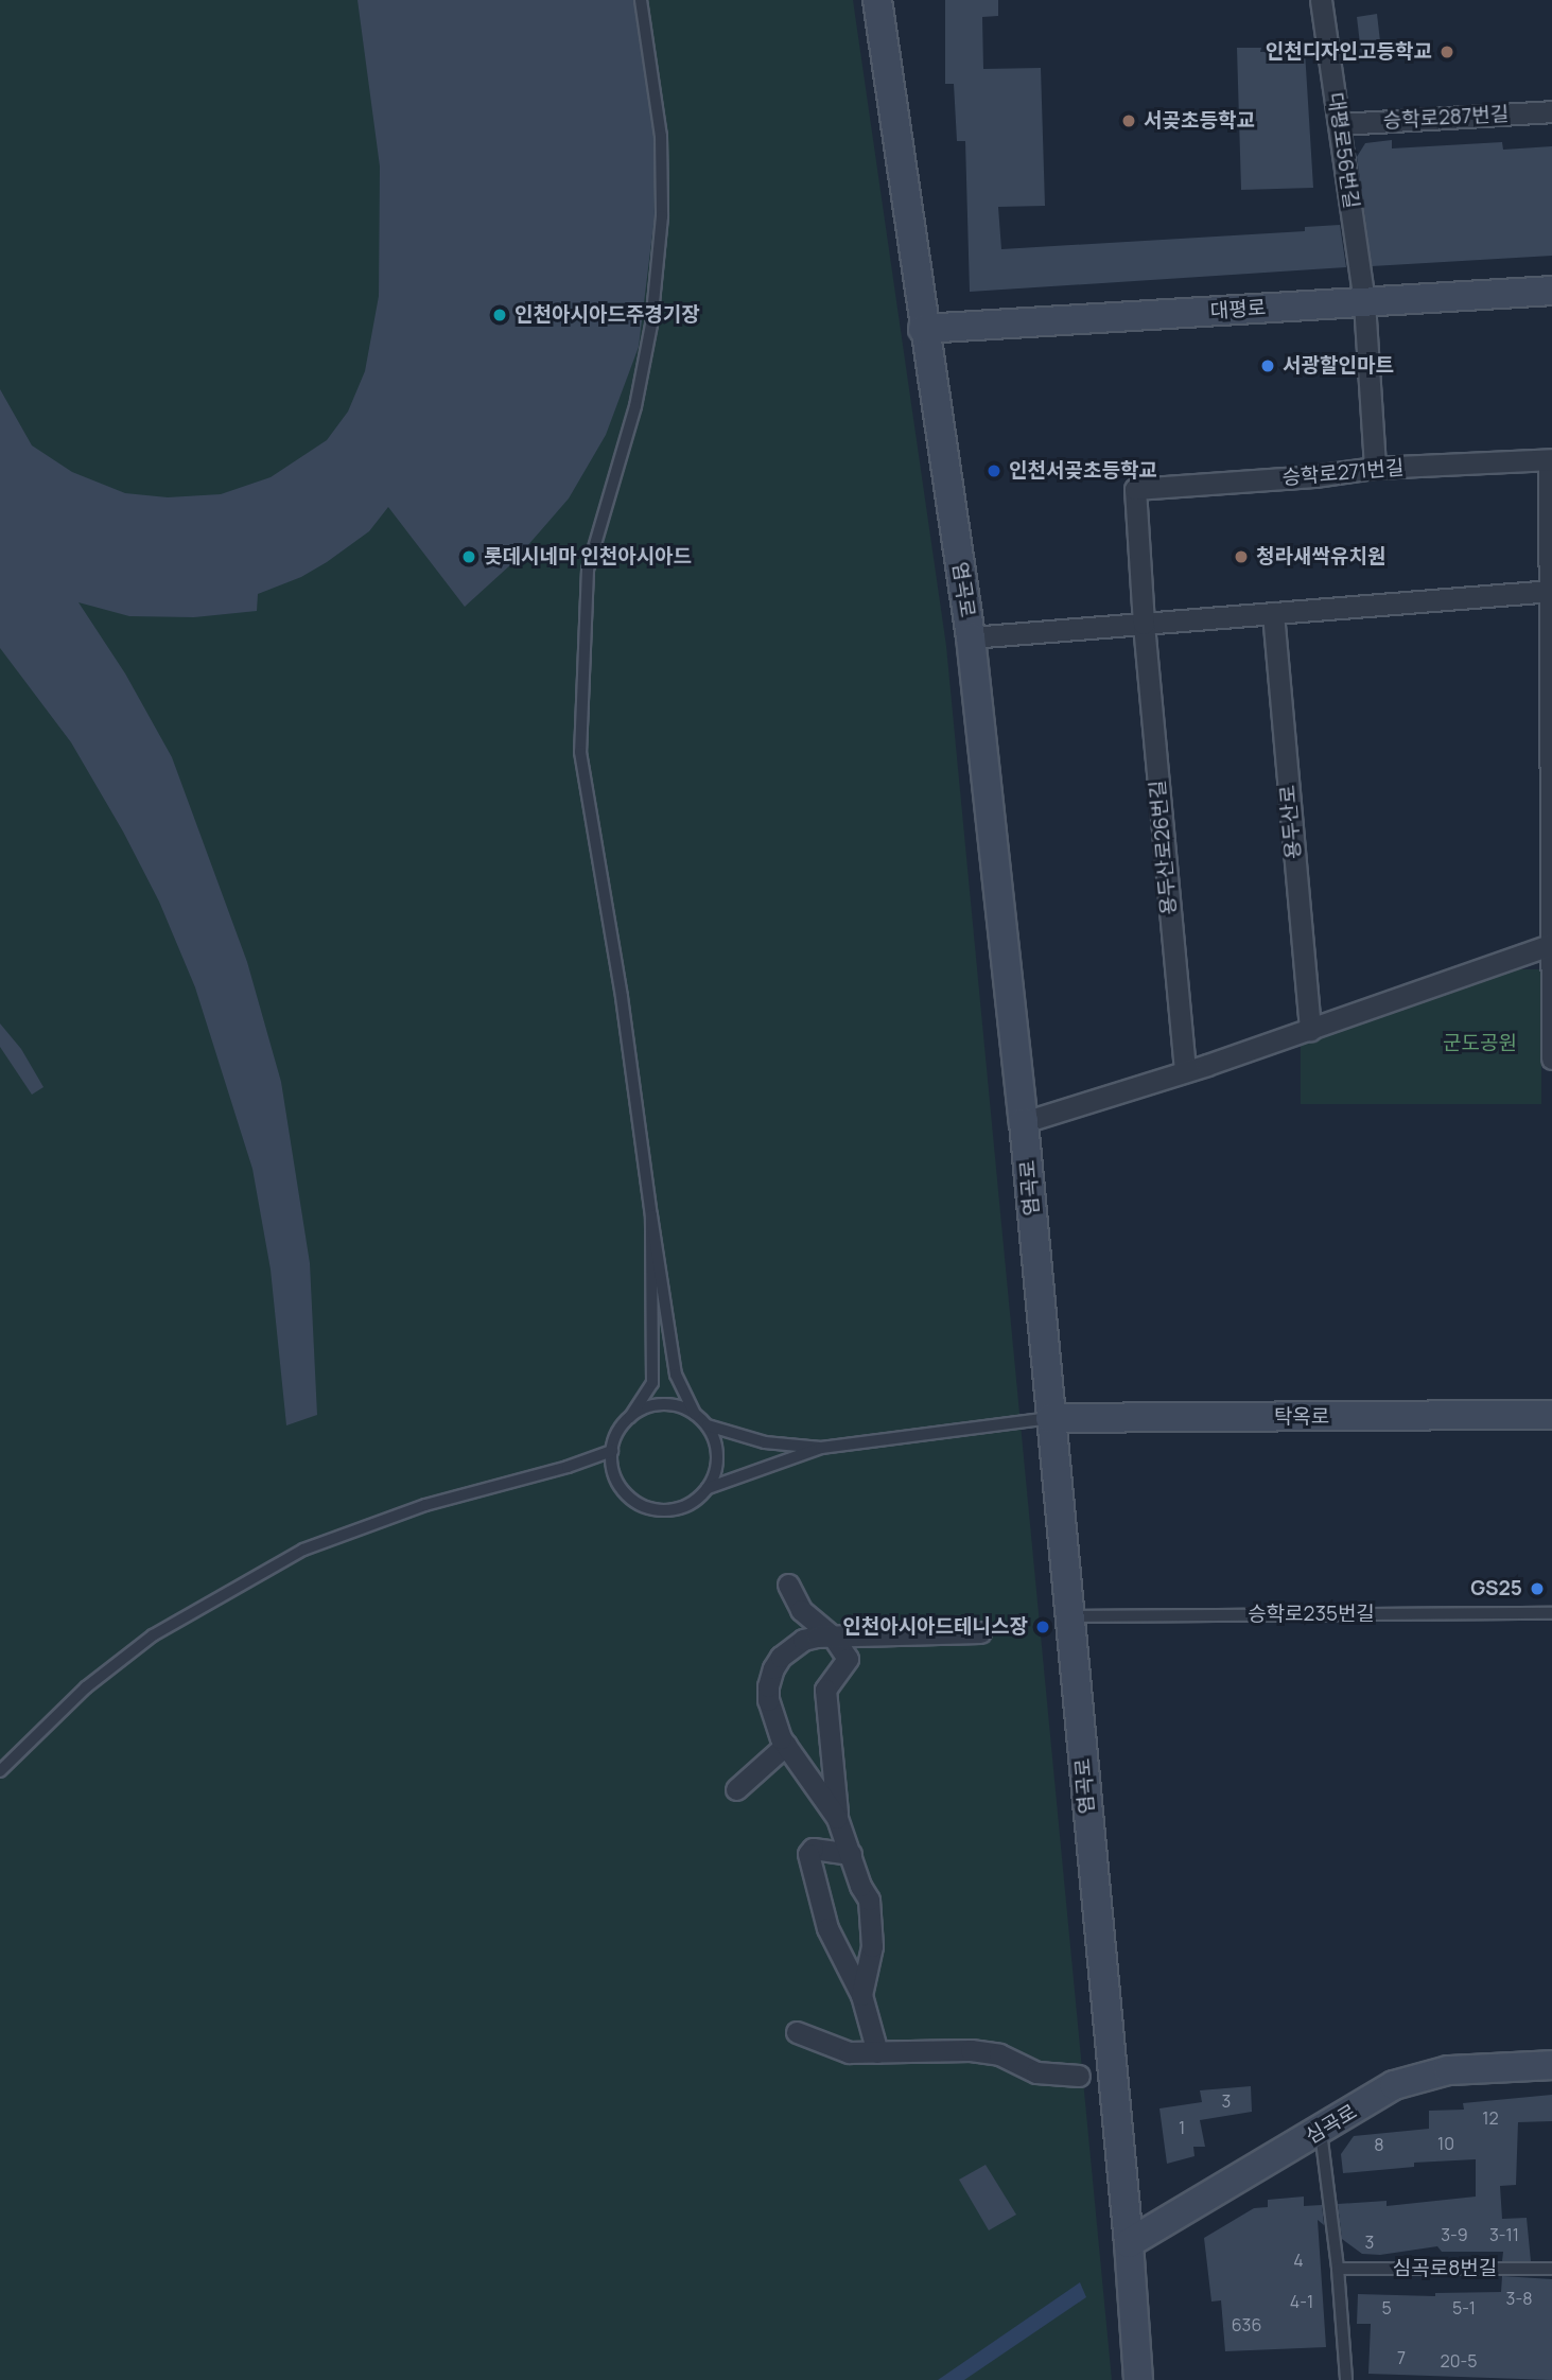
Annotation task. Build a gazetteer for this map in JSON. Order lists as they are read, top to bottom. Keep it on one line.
{"streets":{"main road":["대평로","염곡로","탁옥로","심곡로"],"street":["승학로287번길","대평로56번길","승학로271번길","용두산로","용두산로26번길"],"lane":["승학로235번길","심곡로8번길"]},"crossings":[["승학로287번길","대평로56번길"],["대평로56번길","대평로"],["대평로56번길","승학로271번길"],["대평로","염곡로"],["승학로271번길","용두산로26번길"],["염곡로","탁옥로"],["염곡로","승학로235번길"],["염곡로","심곡로"]],"parks":["군도공원"],"places":["인천디자인고등학교","서곶초등학교","인천아시아드주경기장","서광할인마트","인천서곶초등학교","롯데시네마 인천아시아드","청라새싹유치원","GS25","인천아시아드테니스장"],"house_numbers":["3","12","1","10","8","3-9","3-11","3","4","3-8","4-1","5","5-1","636","7","20-5"]}
